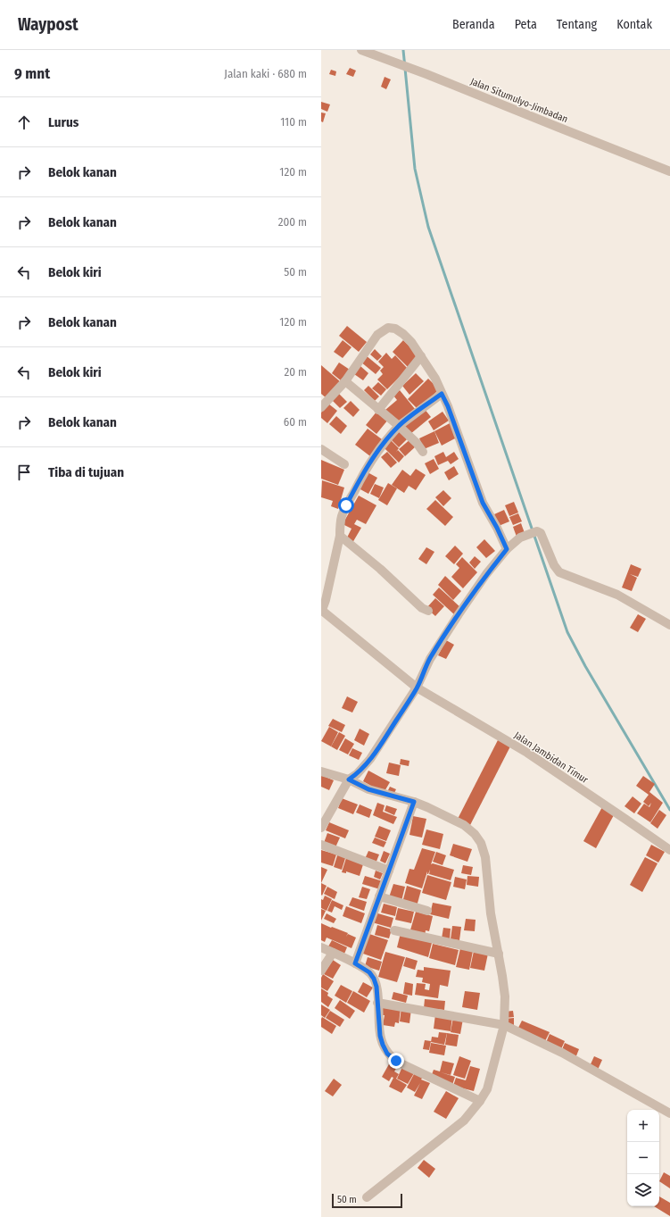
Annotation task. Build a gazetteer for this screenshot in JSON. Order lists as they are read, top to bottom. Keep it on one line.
{"streets":{"street":["Jalan Situmulyo-Jimbadan","Jalan Jambidan Timur"]},"scale_bar":"50 m","page":{"header":"Waypost","nav":["Beranda","Peta","Tentang","Kontak"],"heading":["9 mnt","Jalan kaki · 680 m"],"list":[["Lurus","110 m"],["Belok kanan","120 m"],["Belok kanan","200 m"],["Belok kiri","50 m"],["Belok kanan","120 m"],["Belok kiri","20 m"],["Belok kanan","60 m"],"Tiba di tujuan"],"map_buttons":["+","−"],"scale":"50 m"}}
